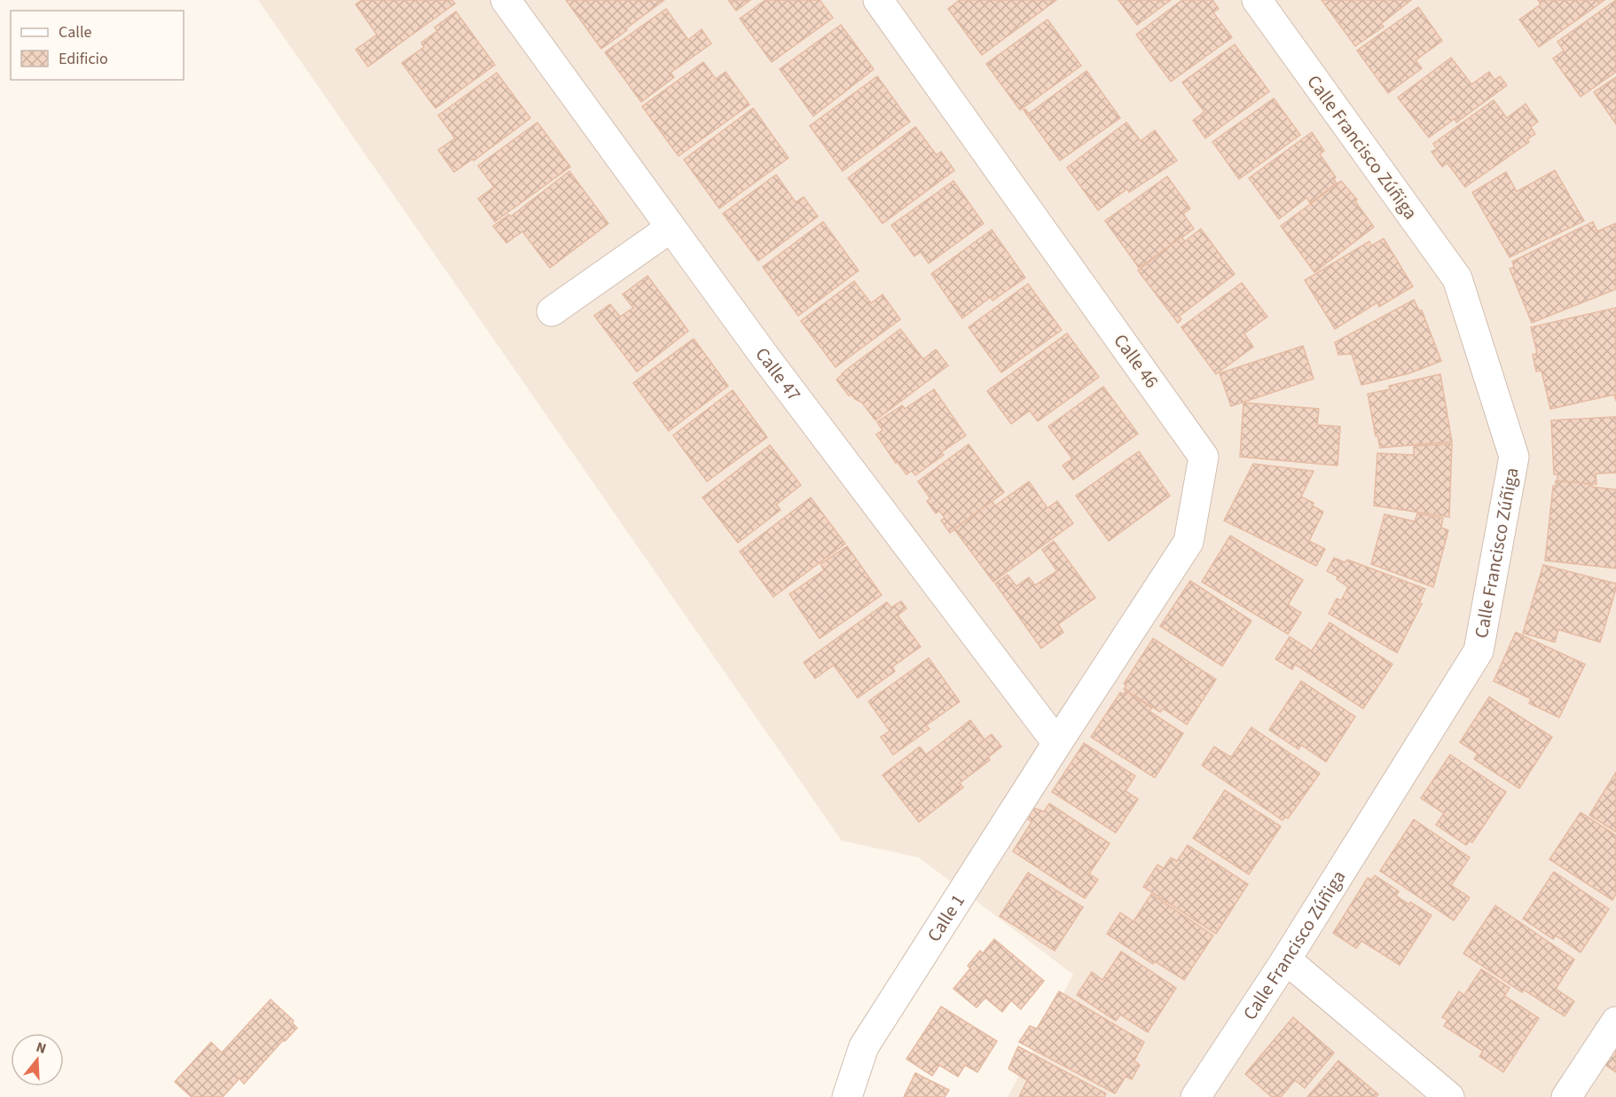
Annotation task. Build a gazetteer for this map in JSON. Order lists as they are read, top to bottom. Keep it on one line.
{"streets":{"street":["Calle Francisco Zúñiga","Calle 46","Calle 47","Calle 1"]},"crossings":[["Calle 46","Calle 47"],["Calle 46","Calle 1"],["Calle 47","Calle 1"]],"legend":["Calle","Edificio"],"north":"top"}
